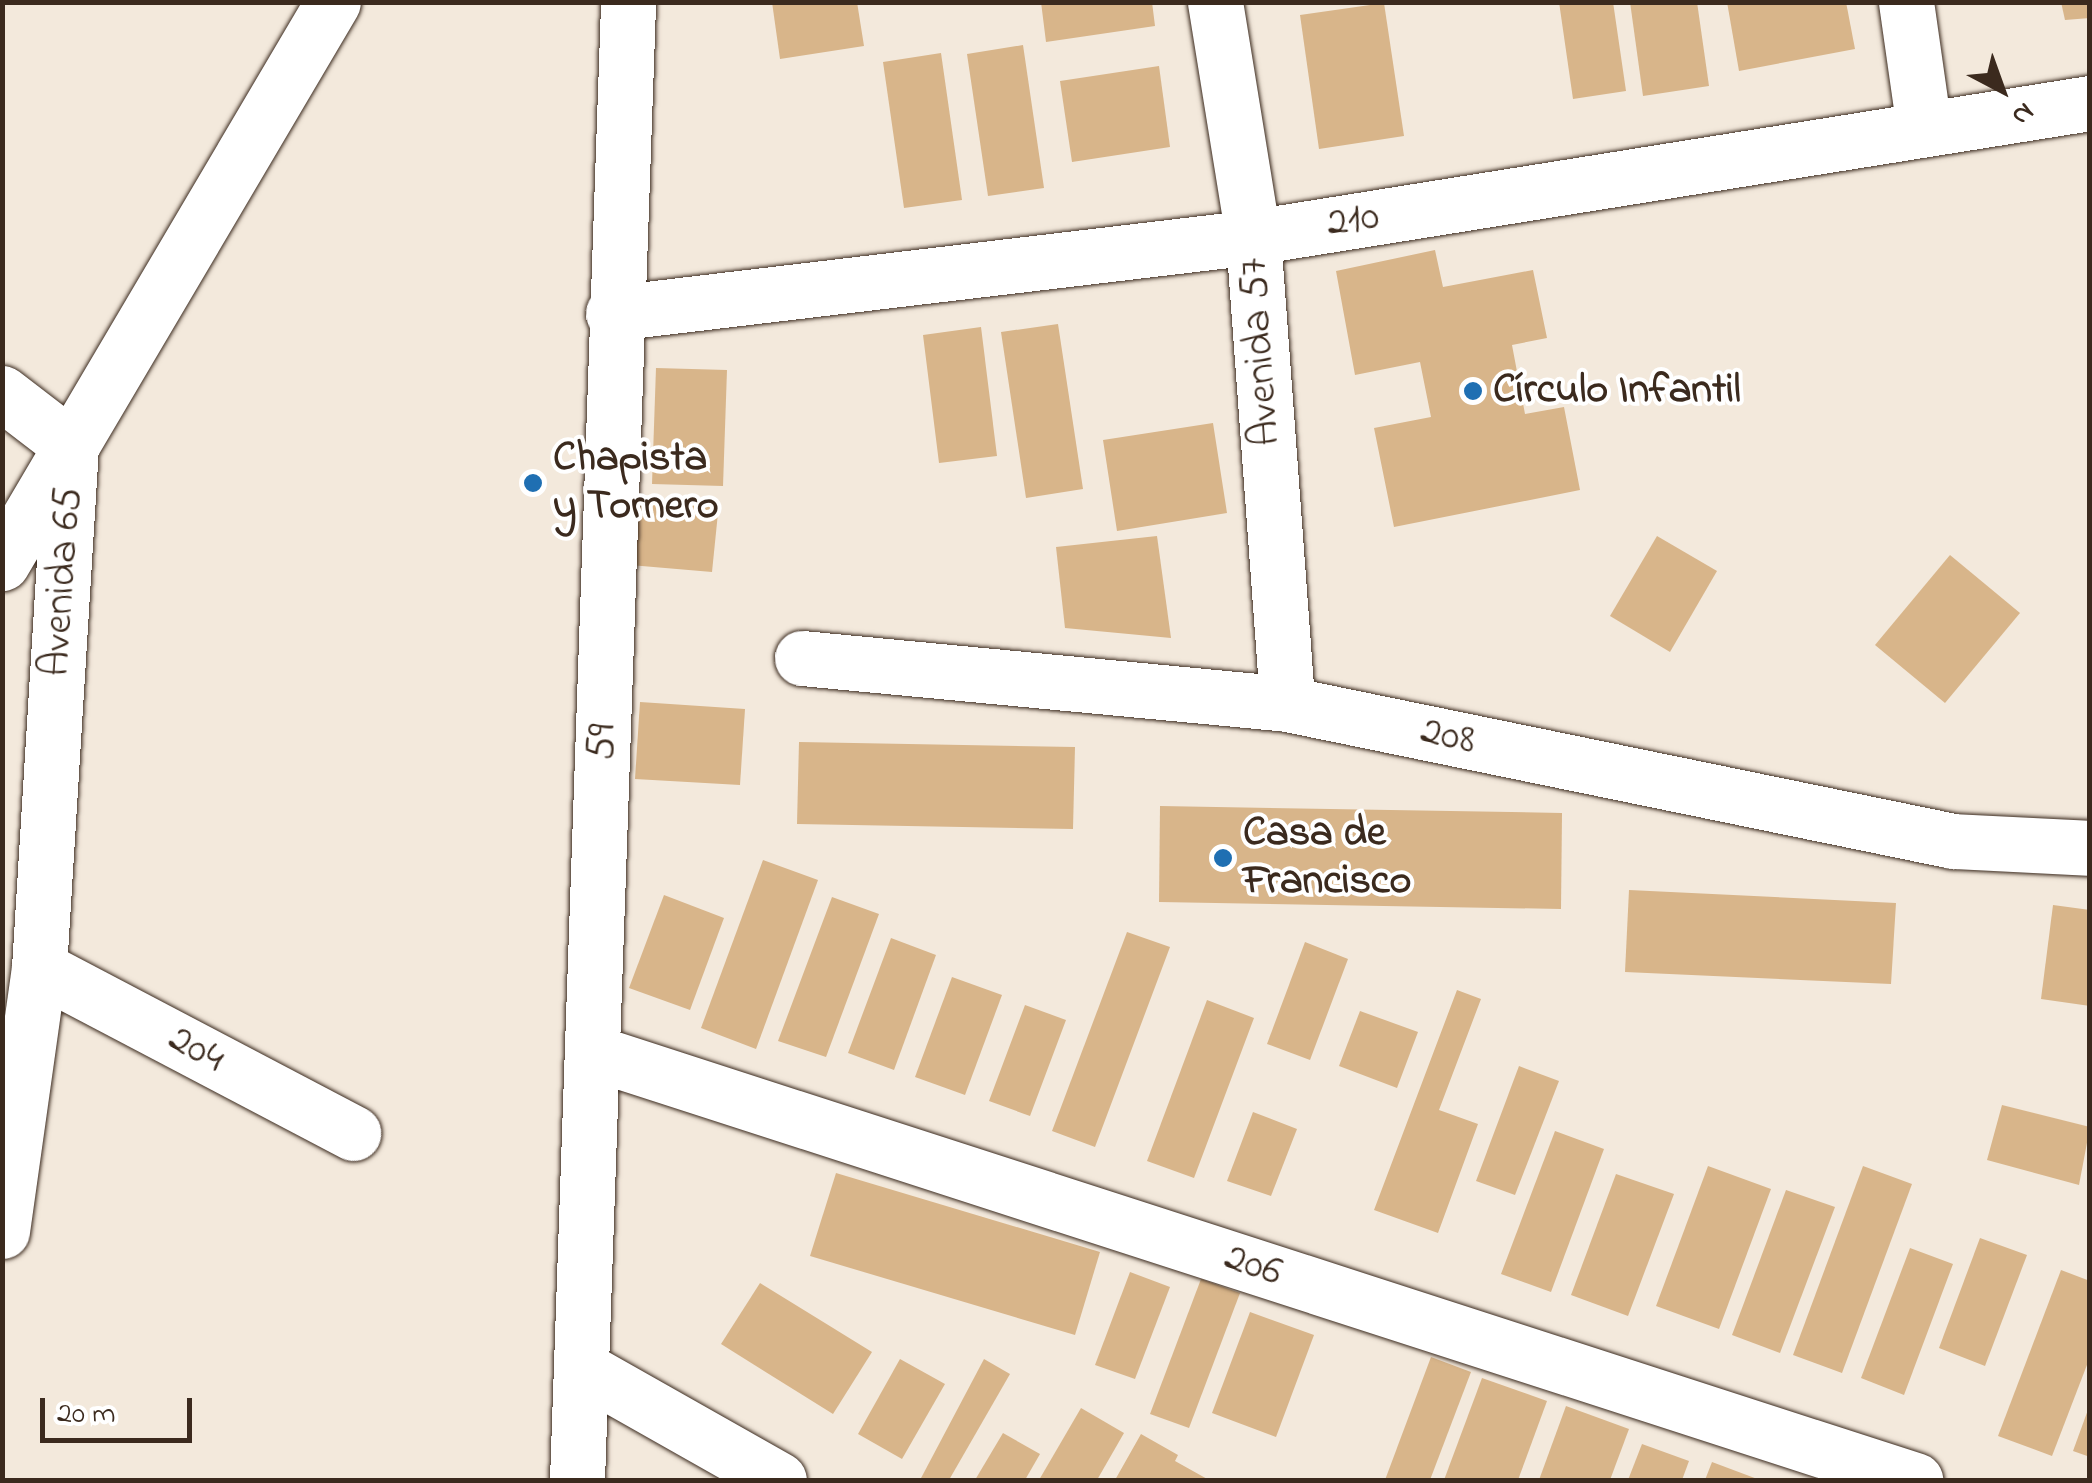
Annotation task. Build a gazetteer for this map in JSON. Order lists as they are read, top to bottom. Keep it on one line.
{"streets":{"street":["210","Avenida 57","Avenida 65","208","59","204","206"]},"crossings":[["210","Avenida 57"],["210","59"],["Avenida 57","208"],["Avenida 65","204"],["59","206"]],"places":["Círculo Infantil","Chapista y Tornero","Casa de Francisco"],"scale_bar":"20 m","north":"bottom right"}
